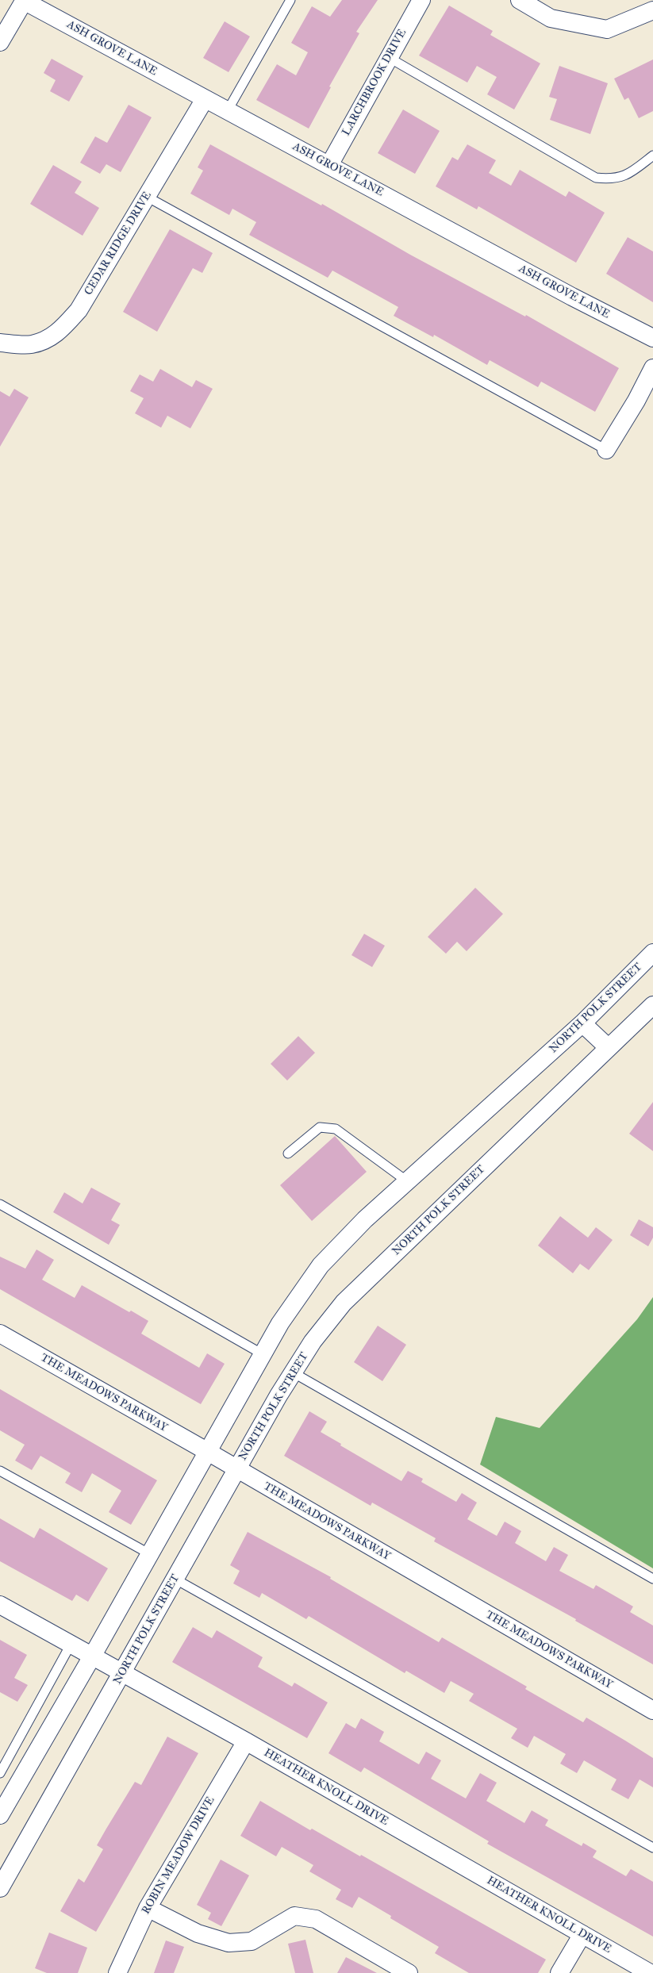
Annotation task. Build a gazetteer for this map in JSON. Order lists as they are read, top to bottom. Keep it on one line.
{"streets":{"street":["ASH GROVE LANE","LARCHBROOK DRIVE","CEDAR RIDGE DRIVE","NORTH POLK STREET","THE MEADOWS PARKWAY","HEATHER KNOLL DRIVE","ROBIN MEADOW DRIVE"]},"crossings":[["ASH GROVE LANE","LARCHBROOK DRIVE"],["ASH GROVE LANE","CEDAR RIDGE DRIVE"],["NORTH POLK STREET","THE MEADOWS PARKWAY"],["NORTH POLK STREET","HEATHER KNOLL DRIVE"],["HEATHER KNOLL DRIVE","ROBIN MEADOW DRIVE"]]}
